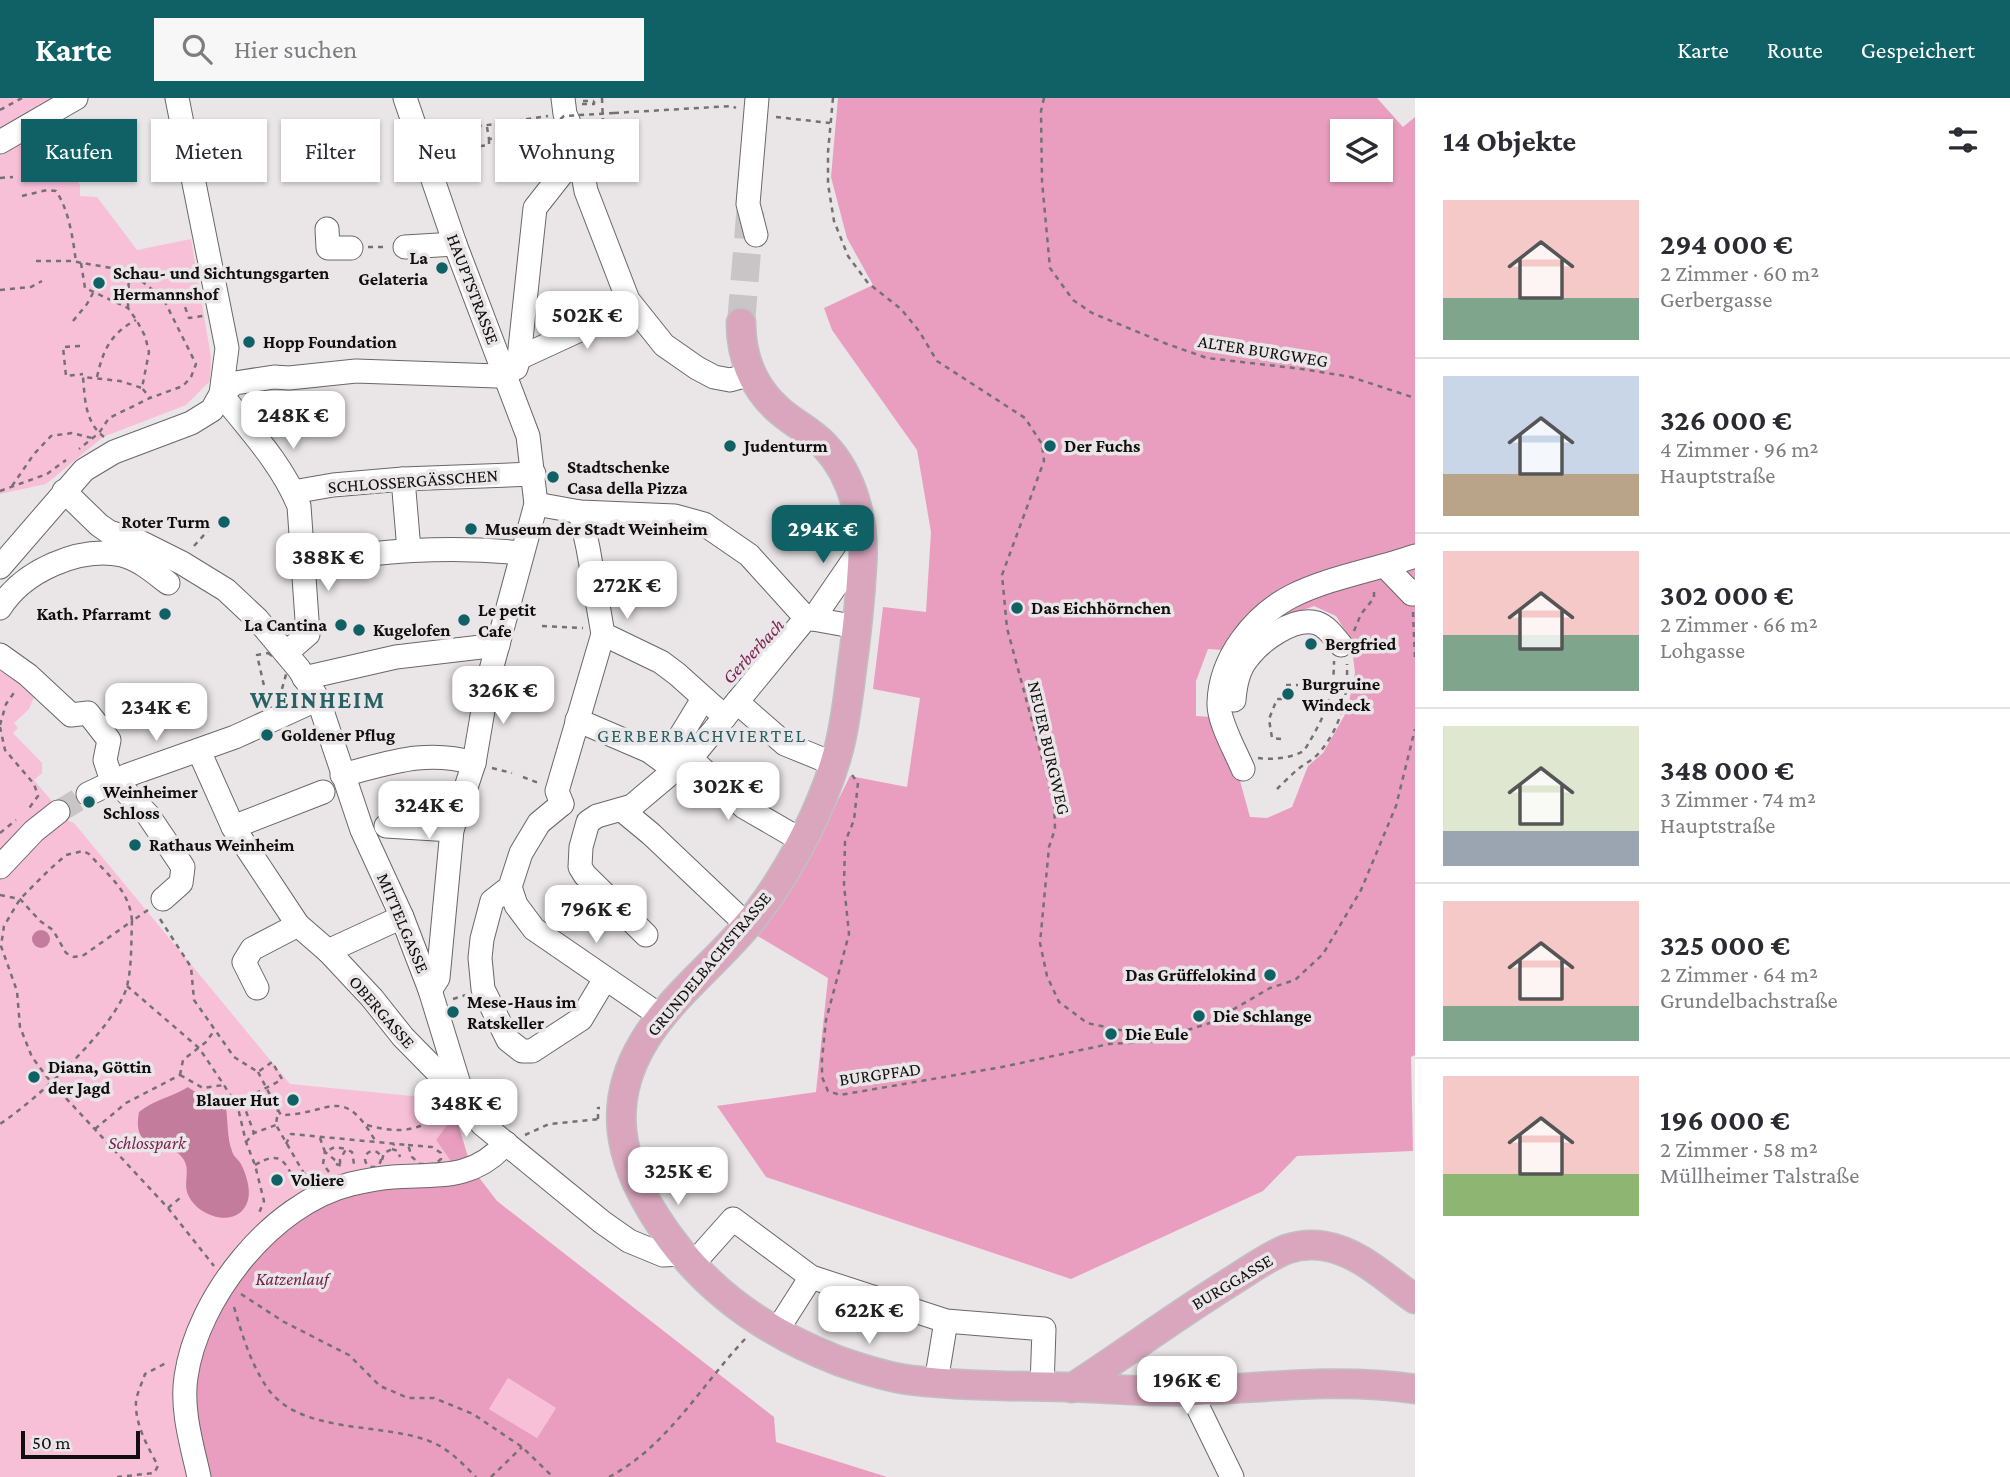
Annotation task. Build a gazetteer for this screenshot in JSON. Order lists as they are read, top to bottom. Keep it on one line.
{"streets":{"main road":["GRUNDELBACHSTRASSE","BURGGASSE"],"street":["HAUPTSTRASSE","SCHLOSSERGÄSSCHEN","MITTELGASSE","OBERGASSE"],"path":["ALTER BURGWEG","NEUER BURGWEG","BURGPFAD"]},"crossings":[["HAUPTSTRASSE","SCHLOSSERGÄSSCHEN"],["HAUPTSTRASSE","MITTELGASSE"],["NEUER BURGWEG","BURGPFAD"],["GRUNDELBACHSTRASSE","BURGGASSE"]],"districts":["WEINHEIM","GERBERBACHVIERTEL"],"water":["Gerberbach"],"parks":["Schlosspark","Katzenlauf"],"places":["La Gelateria","Schau- und Sichtungsgarten Hermannshof","Hopp Foundation","Judenturm","Der Fuchs","Stadtschenke Casa della Pizza","Roter Turm","Museum der Stadt Weinheim","Das Eichhörnchen","Kath. Pfarramt","Le petit Cafe","La Cantina","Kugelofen","Bergfried","Burgruine Windeck","Goldener Pflug","Weinheimer Schloss","Rathaus Weinheim","Das Grüffelokind","Mese-Haus im Ratskeller","Die Schlange","Die Eule","Diana, Göttin der Jagd","Blauer Hut","Voliere"],"scale_bar":"50 m","page":{"header":"Karte","search":"Hier suchen","nav":["Karte","Route","Gespeichert"],"heading":"14 Objekte","chip":["Kaufen","Mieten","Filter","Neu","Wohnung"],"list":[{"name":"294 000 €","note":"2 Zimmer · 60 m² · Gerbergasse"},{"name":"326 000 €","note":"4 Zimmer · 96 m² · Hauptstraße"},{"name":"302 000 €","note":"2 Zimmer · 66 m² · Lohgasse"},{"name":"348 000 €","note":"3 Zimmer · 74 m² · Hauptstraße"},{"name":"325 000 €","note":"2 Zimmer · 64 m² · Grundelbachstraße"},{"name":"196 000 €","note":"2 Zimmer · 58 m² · Müllheimer Talstraße"}],"price":["502K €","248K €","294K €","388K €","272K €","326K €","234K €","302K €","324K €","796K €","348K €","325K €","622K €","196K €"],"scale":"50 m"}}
